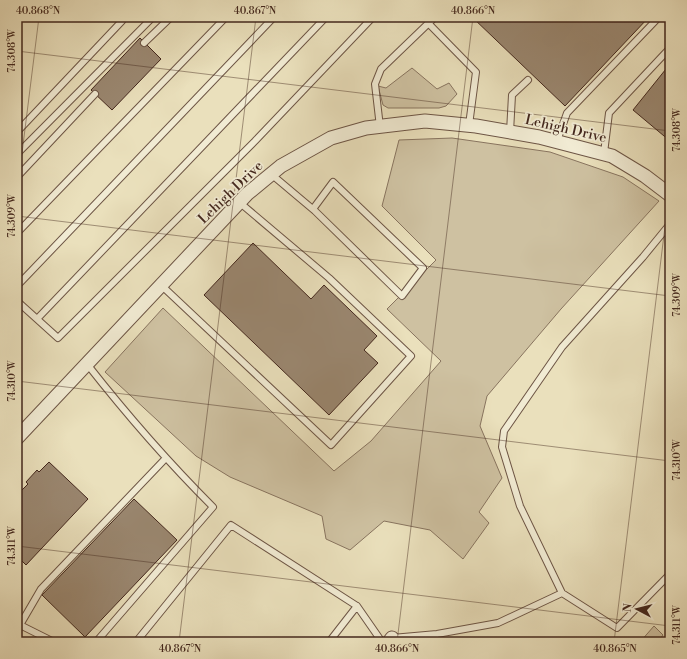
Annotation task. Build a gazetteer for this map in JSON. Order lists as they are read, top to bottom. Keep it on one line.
{"streets":{"street":["Lehigh Drive"]},"north":"left","coordinates":["40.868°N","40.867°N","40.866°N","74.308°W","74.309°W","74.310°W","74.311°W","40.865°N"]}
